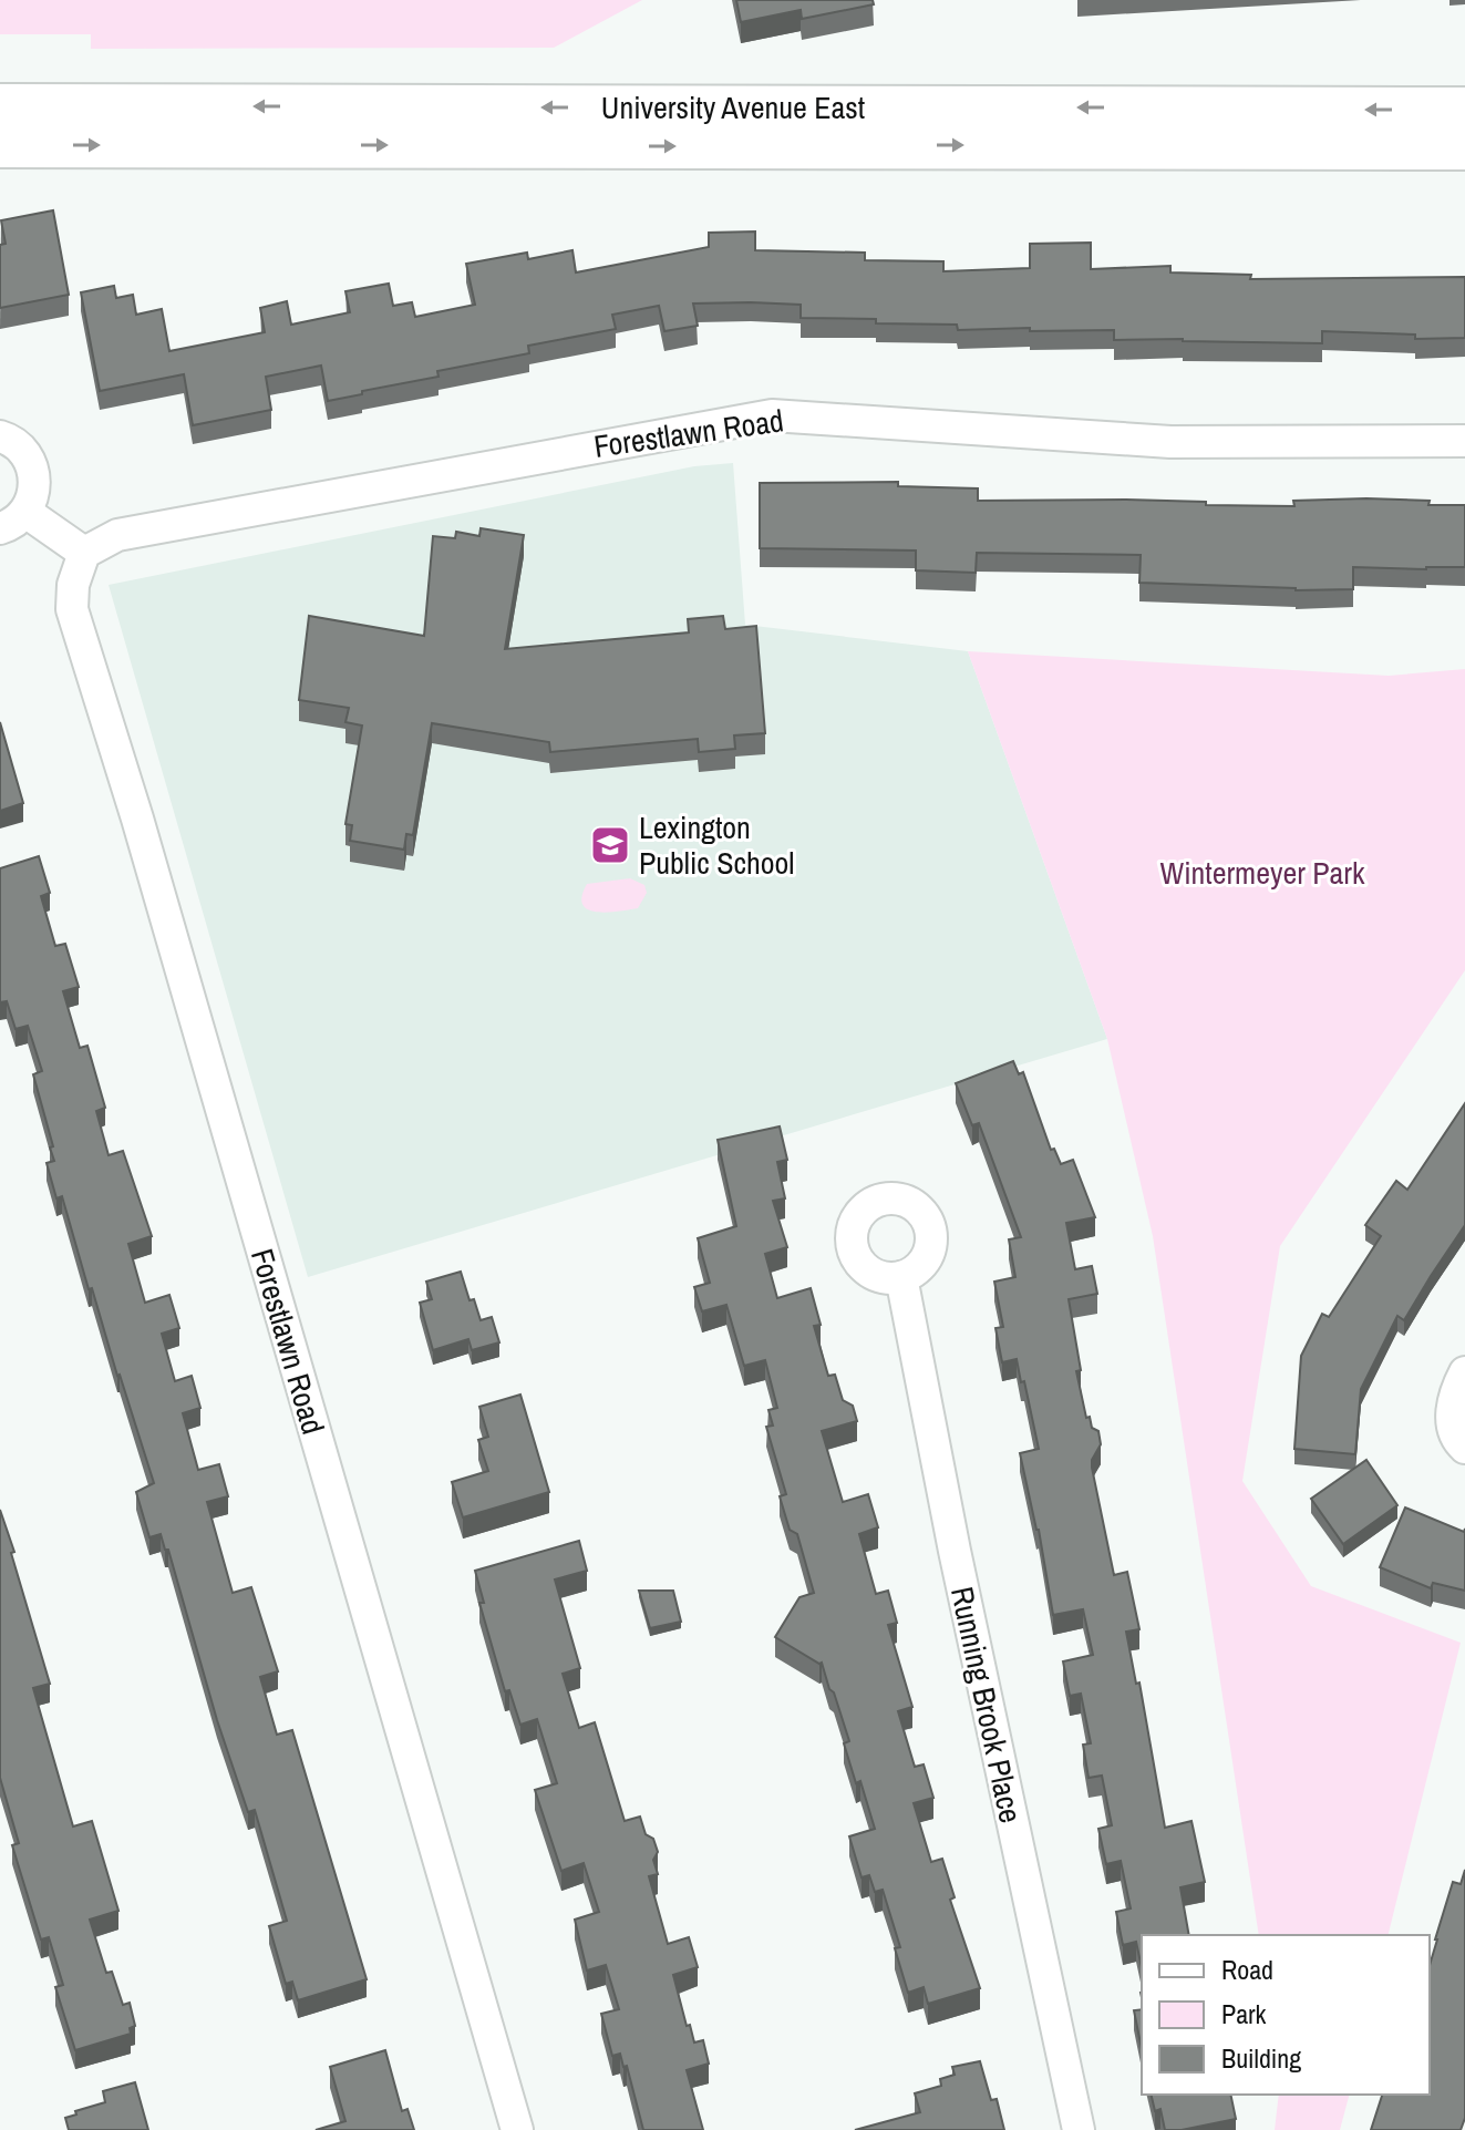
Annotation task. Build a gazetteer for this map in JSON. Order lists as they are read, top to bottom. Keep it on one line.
{"streets":{"main road":["University Avenue East"],"street":["Forestlawn Road","Running Brook Place"]},"parks":["Wintermeyer Park"],"places":{"school or university":["Lexington Public School"]},"legend":["Road","Park","Building"]}
